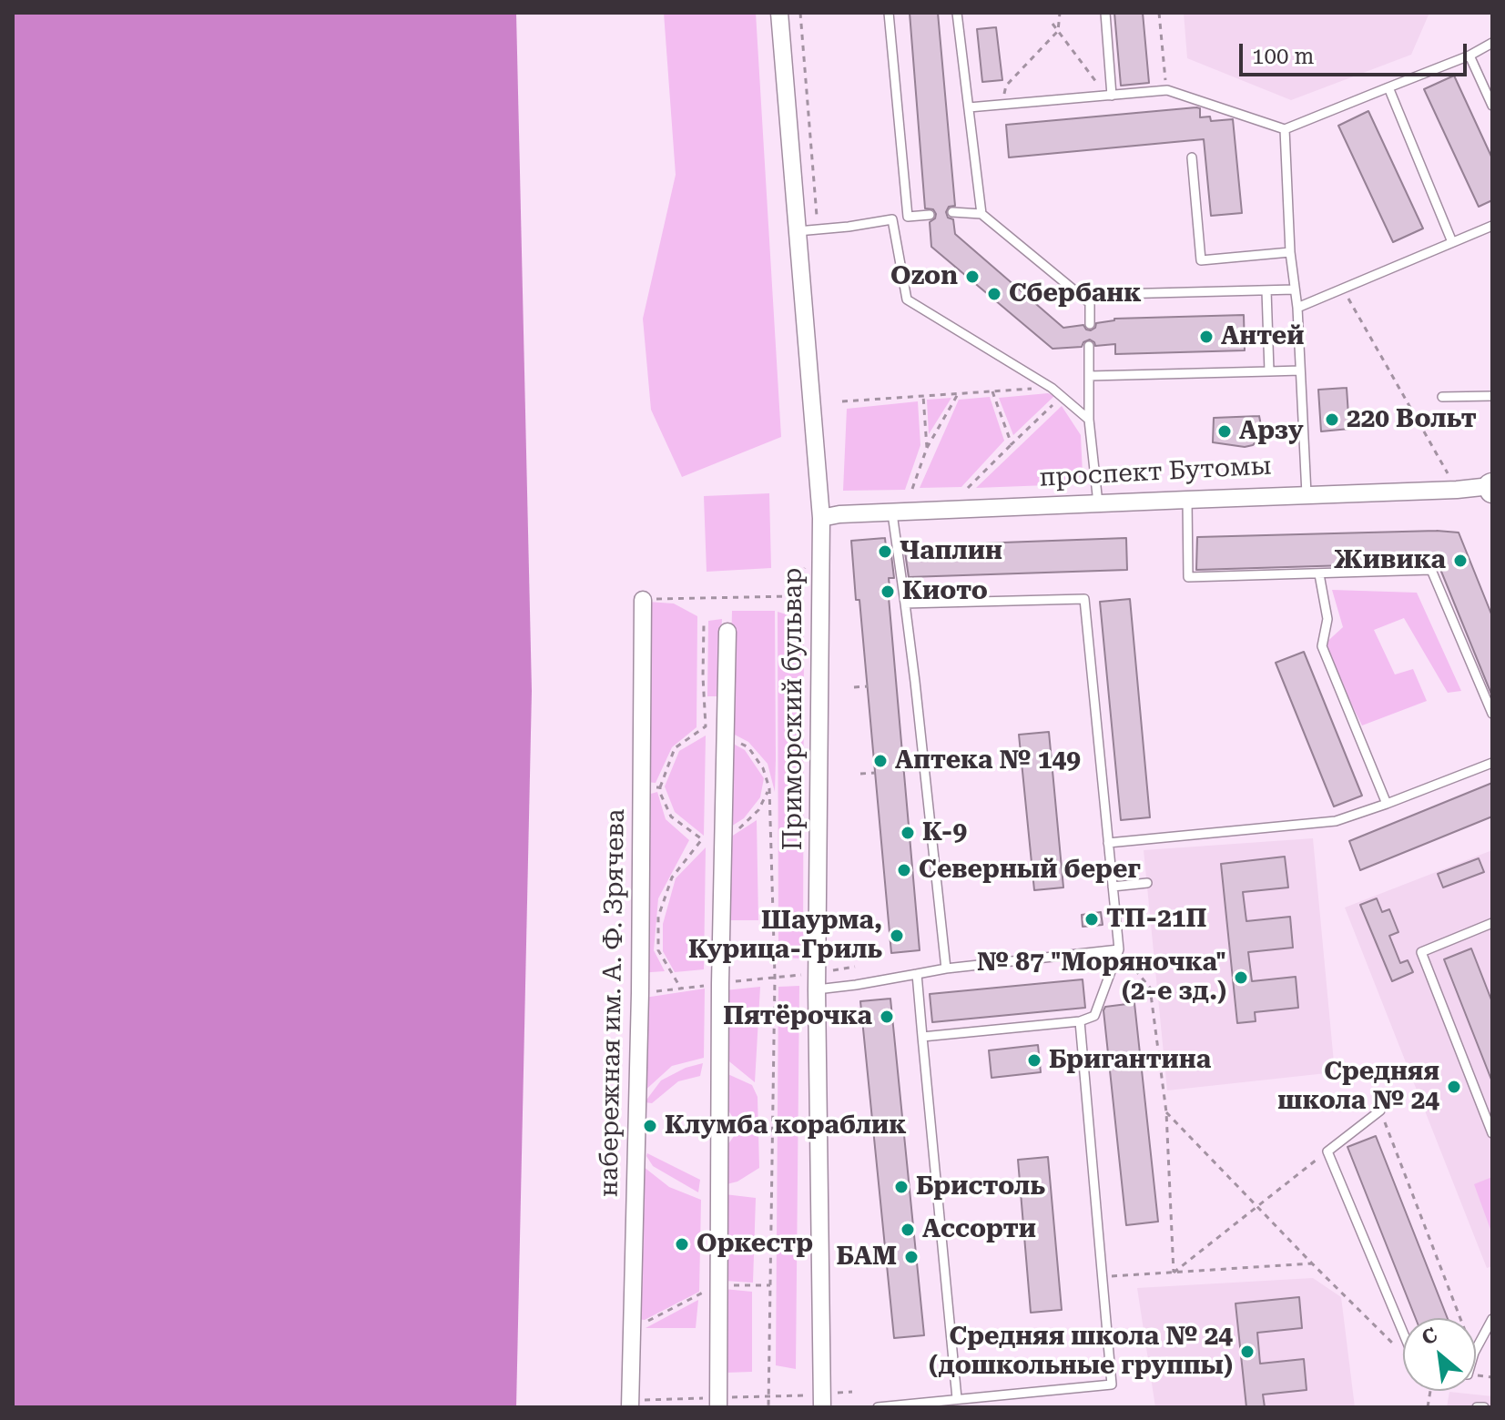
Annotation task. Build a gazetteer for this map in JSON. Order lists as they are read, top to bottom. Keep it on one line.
{"streets":{"street":["проспект Бутомы","Приморский бульвар","набережная им. А. Ф. Зрячева"]},"crossings":[["проспект Бутомы","Приморский бульвар"]],"places":["Ozon","Сбербанк","Антей","220 Вольт","Арзу","Чаплин","Живика","Киото","Аптека № 149","К-9","Северный берег","ТП-21П","Шаурма, Курица-Гриль","№ 87 \"Моряночка\" (2-е зд.)","Пятёрочка","Бригантина","Средняя школа № 24","Клумба кораблик","Бристоль","Ассорти","Оркестр","БАМ","Средняя школа № 24 (дошкольные группы)"],"scale_bar":"100 m","north":"top left"}
